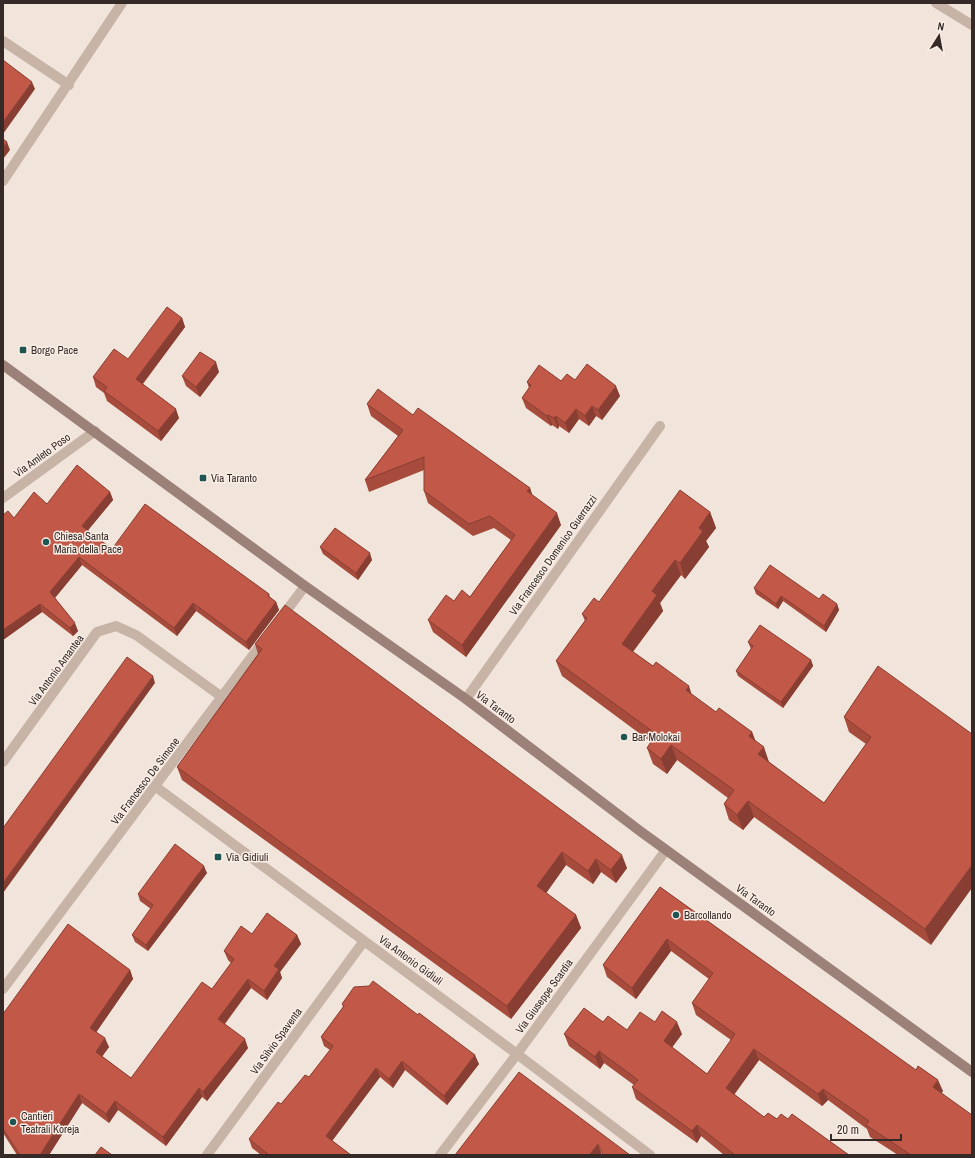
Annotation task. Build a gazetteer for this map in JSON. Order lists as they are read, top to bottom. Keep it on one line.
{"streets":{"main road":["Via Taranto"],"street":["Via Amleto Poso","Via Francesco Domenico Guerrazzi","Via Antonio Amantea","Via Francesco De Simone","Via Antonio Gidiuli","Via Giuseppe Scardia","Via Silvio Spaventa"]},"crossings":[["Via Amleto Poso","Via Taranto"],["Via Francesco Domenico Guerrazzi","Via Taranto"],["Via Antonio Amantea","Via Francesco De Simone"],["Via Taranto","Via Francesco De Simone"],["Via Taranto","Via Giuseppe Scardia"],["Via Francesco De Simone","Via Antonio Gidiuli"],["Via Antonio Gidiuli","Via Giuseppe Scardia"],["Via Antonio Gidiuli","Via Silvio Spaventa"]],"places":{"transit":["Borgo Pace","Via Taranto","Via Gidiuli"],"other":["Chiesa Santa Maria della Pace","Bar Molokai","Barcollando","Cantieri Teatrali Koreja"]},"scale_bar":"20 m","north":"top"}
